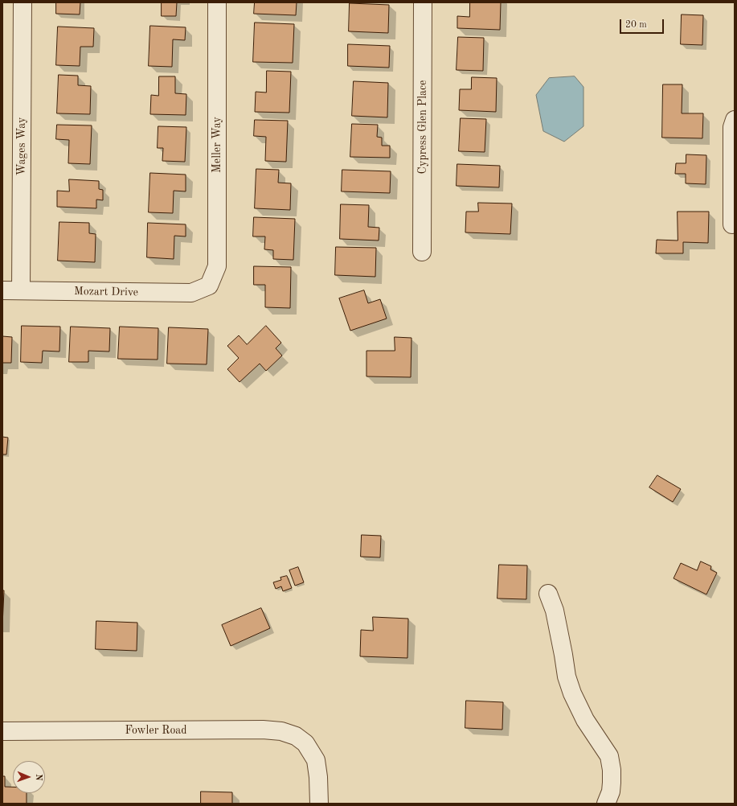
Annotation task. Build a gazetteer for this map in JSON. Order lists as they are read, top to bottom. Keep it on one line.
{"streets":{"street":["Cypress Glen Place","Meller Way","Wages Way","Mozart Drive","Fowler Road"]},"crossings":[["Meller Way","Mozart Drive"],["Wages Way","Mozart Drive"]],"scale_bar":"20 m","north":"right"}
